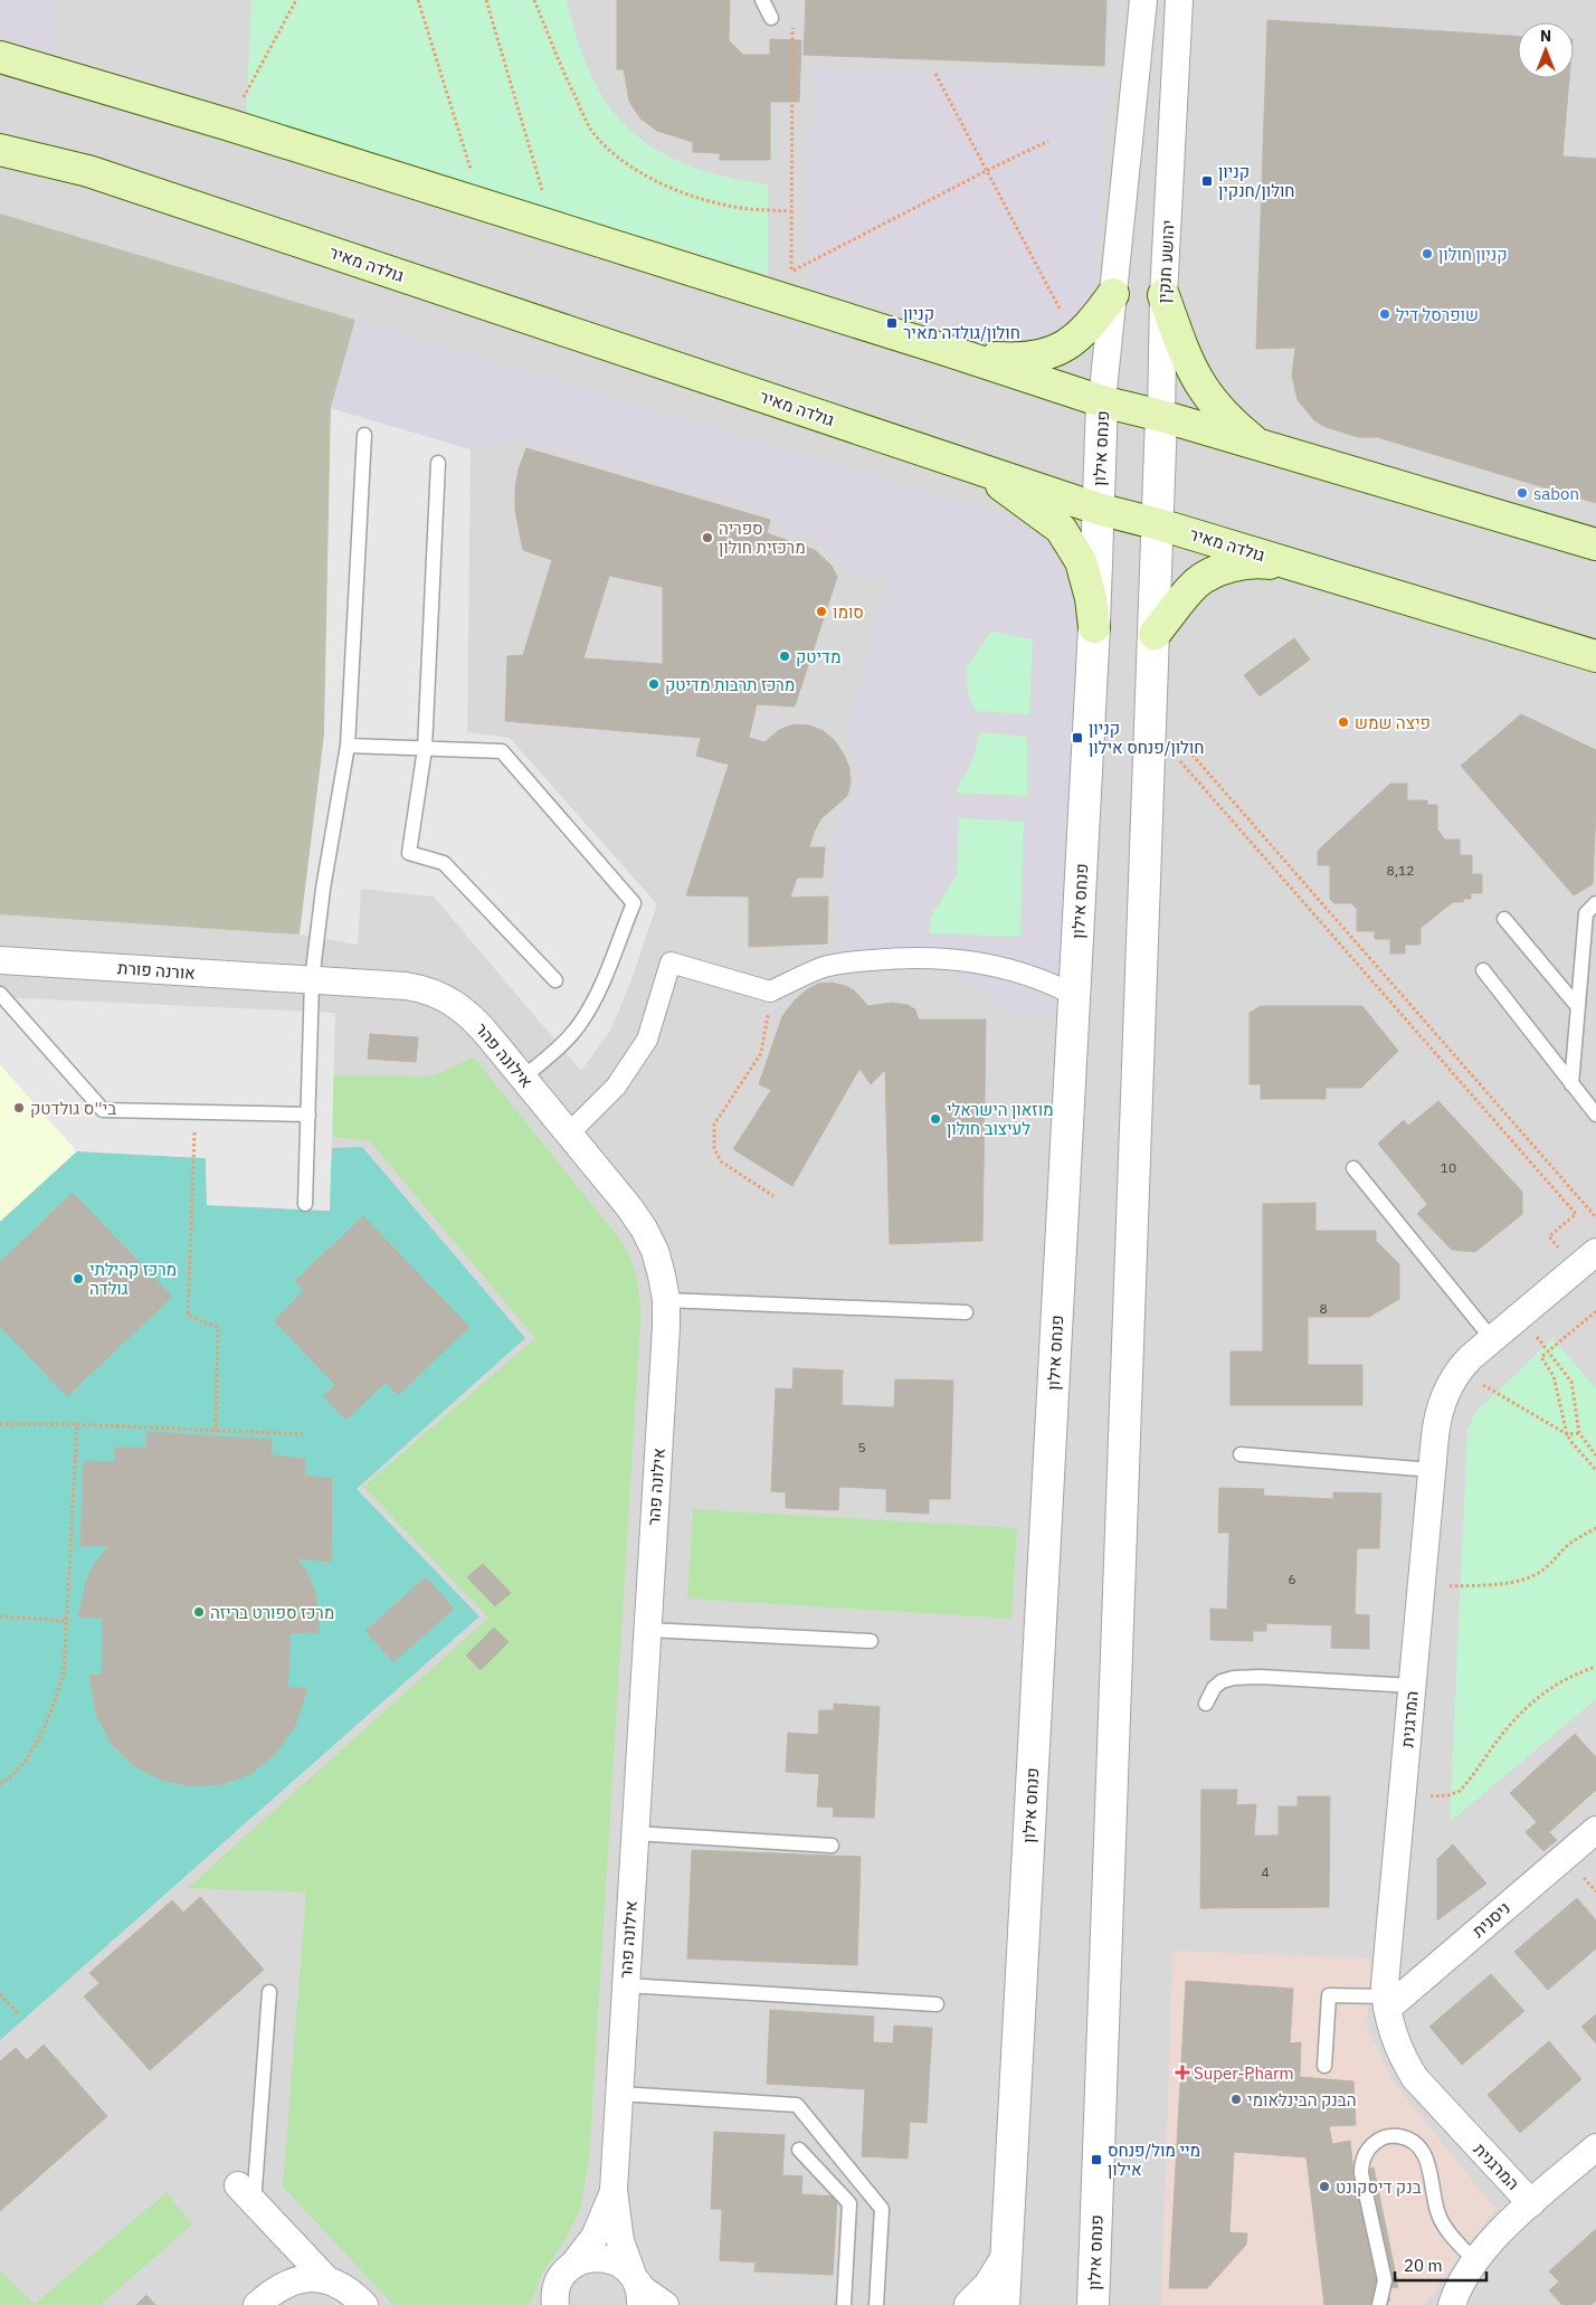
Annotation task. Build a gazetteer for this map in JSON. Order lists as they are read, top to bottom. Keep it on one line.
{"streets":{"main road":["גולדה מאיר"],"street":["יהושע חנקין","פנחס אילון","אורנה פורת","אילונה פהר","המרגנית","ניסנית"]},"crossings":[["יהושע חנקין","גולדה מאיר"],["יהושע חנקין","פנחס אילון"],["גולדה מאיר","פנחס אילון"],["אורנה פורת","אילונה פהר"],["המרגנית","ניסנית"]],"places":{"transit":["קניון חולון/חנקין","קניון חולון/גולדה מאיר","קניון חולון/פנחס אילון","מיי מול/פנחס אילון"],"other":["קניון חולון","שופרסל דיל","sabon","ספריה מרכזית חולון","סומו","מדיטק","מרכז תרבות מדיטק","פיצה שמש","בי''ס גולדטק","מוזאון הישראלי לעיצוב חולון","מרכז קהילתי גולדה","מרכז ספורט בריזה","הבנק הבינלאומי","בנק דיסקונט"],"health":["Super-Pharm"]},"house_numbers":["8,12","10","8","5","6","4"],"scale_bar":"20 m","north":"top"}
